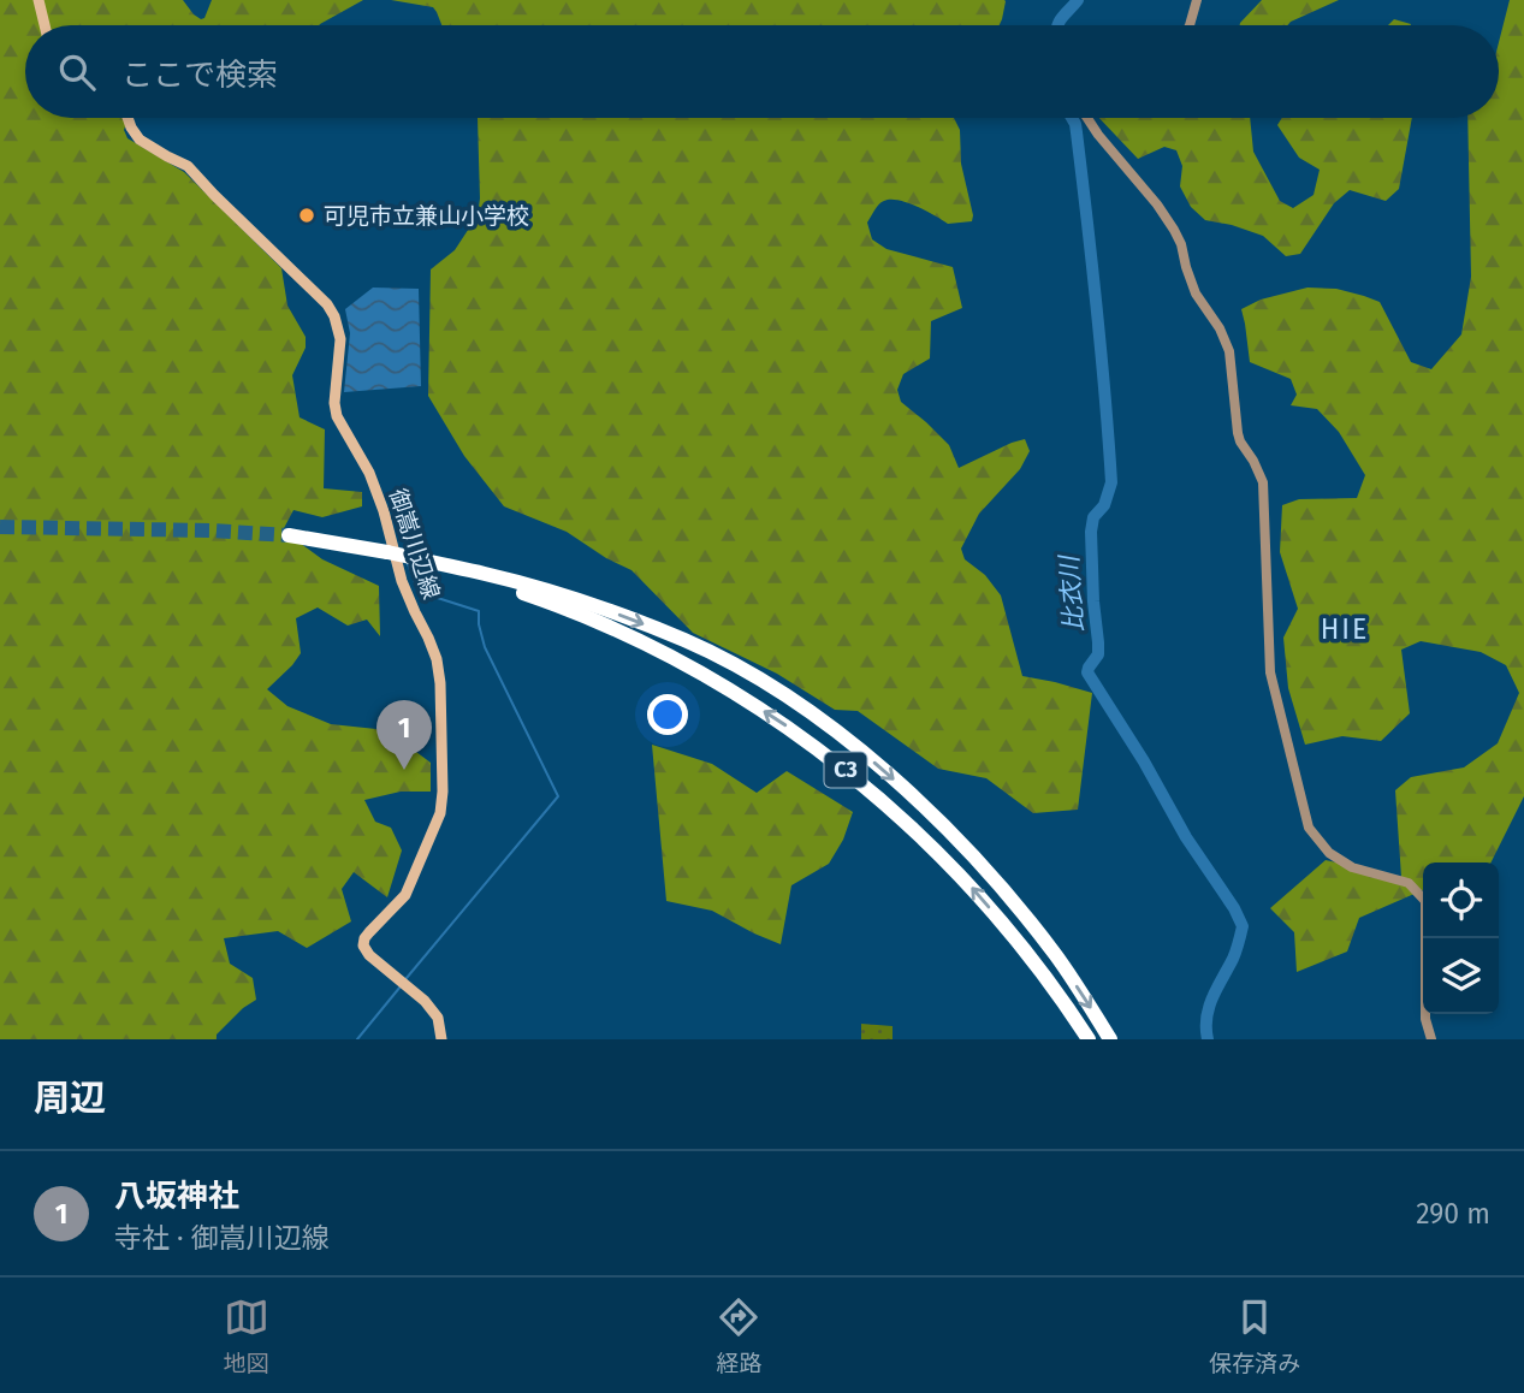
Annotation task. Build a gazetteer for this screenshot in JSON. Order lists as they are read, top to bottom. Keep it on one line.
{"streets":{"highway":["C3"],"main road":["御嵩川辺線"]},"districts":["HIE"],"water":["比衣川"],"places":["可児市立兼山小学校"],"page":{"search":"ここで検索","pins":"1","heading":"周辺","list":[{"mark":"1","name":"八坂神社","note":"寺社 · 御嵩川辺線","value":"290 m"}],"nav":["地図","経路","保存済み"]}}
